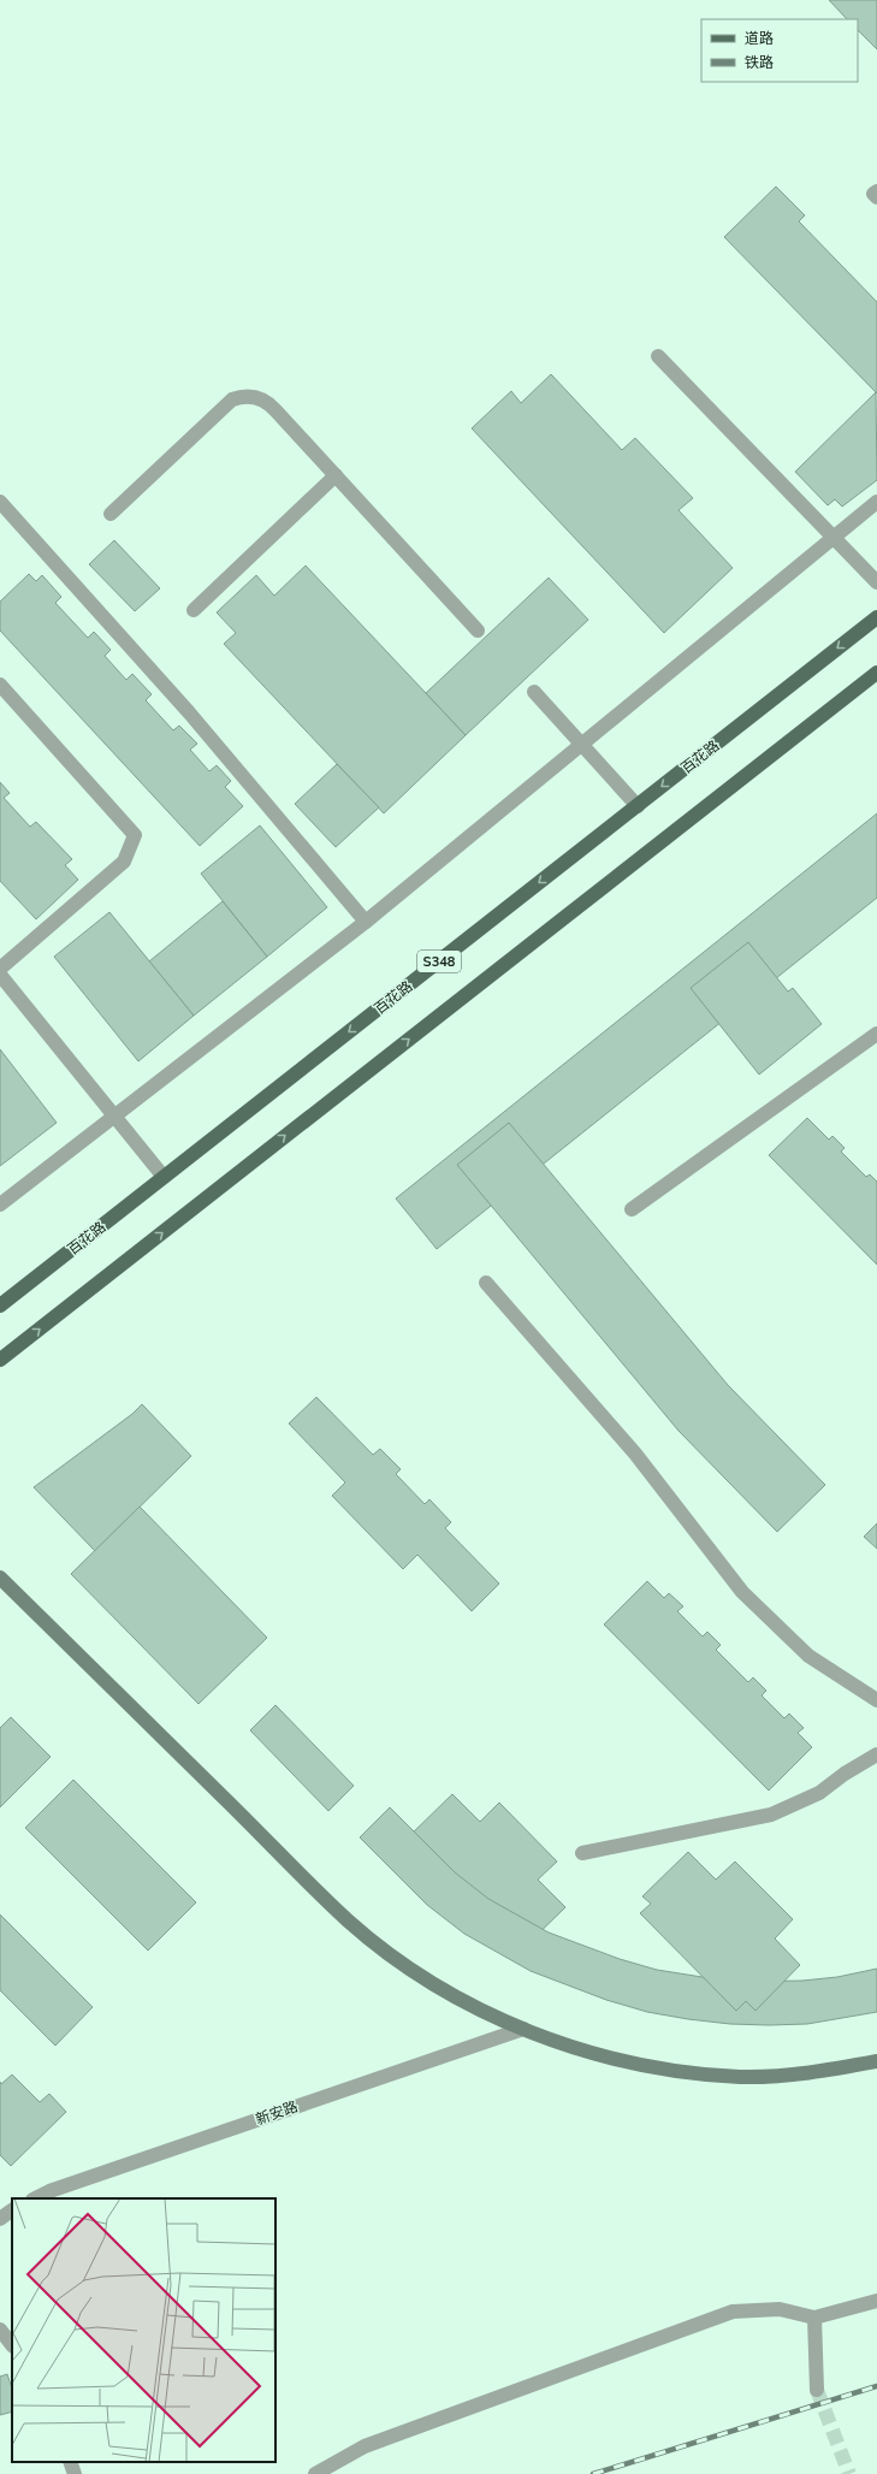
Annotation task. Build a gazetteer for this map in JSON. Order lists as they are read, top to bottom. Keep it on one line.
{"streets":{"main road":["百花路","S348"],"street":["新安路"]},"legend":["道路","铁路"]}
